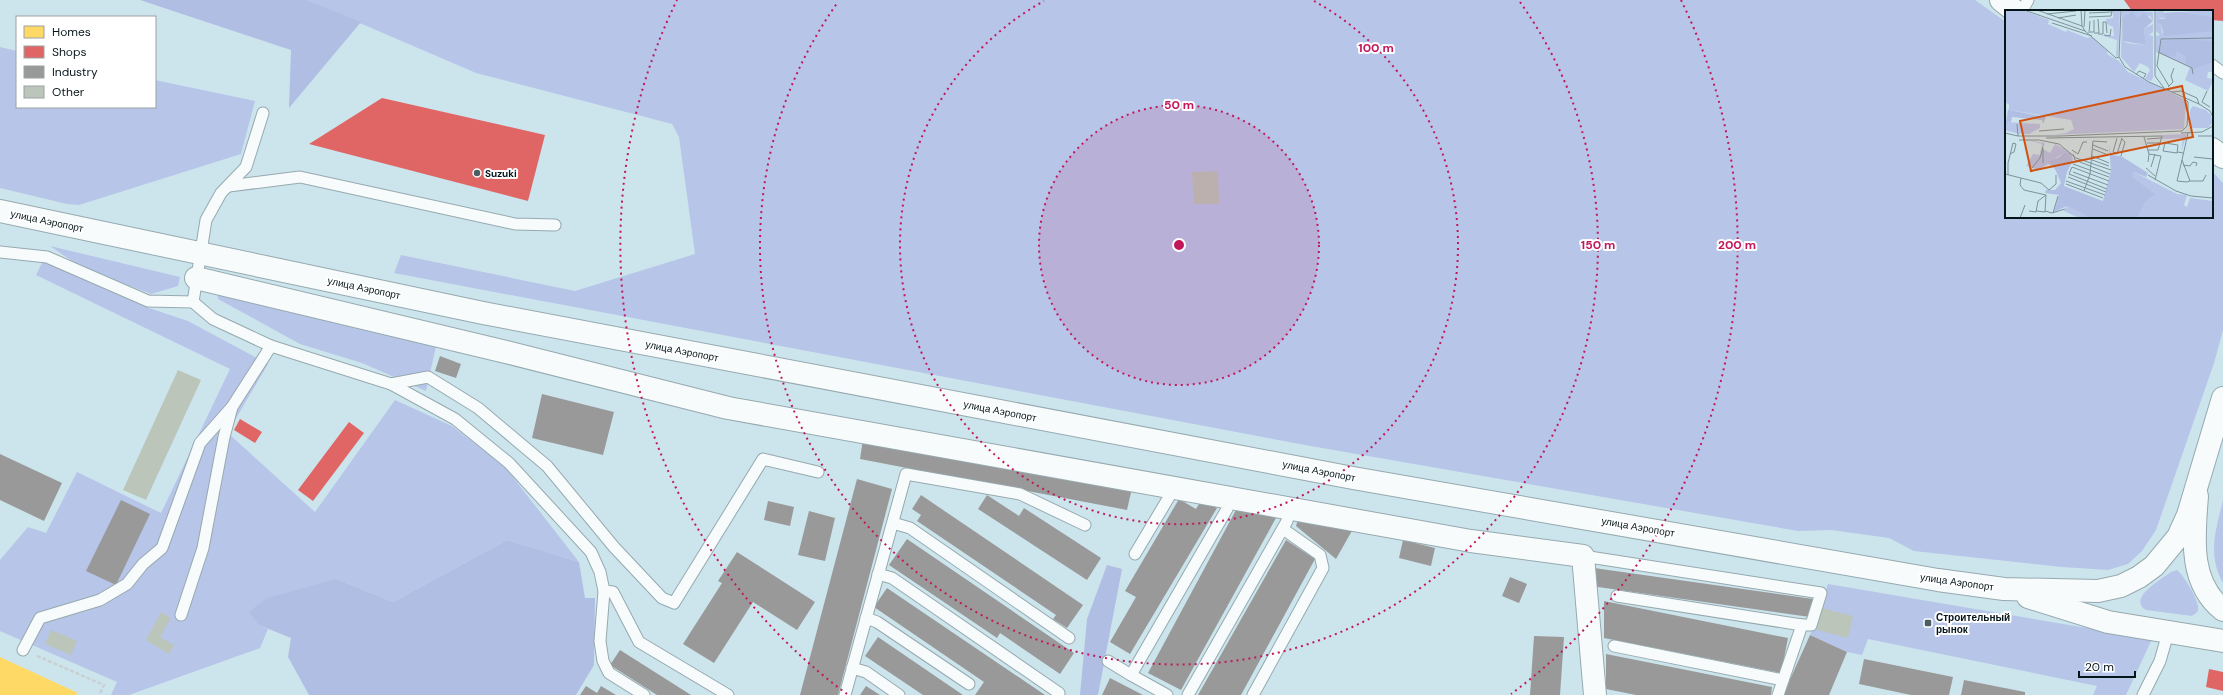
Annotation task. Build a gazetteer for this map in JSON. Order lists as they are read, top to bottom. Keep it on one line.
{"streets":{"main road":["улица Аэропорт"]},"places":{"other":["Suzuki"],"transit":["Строительный рынок"]},"legend":["Homes","Shops","Industry","Other"],"scale_bar":"20 m","rings":["100 m","50 m","150 m","200 m"]}
